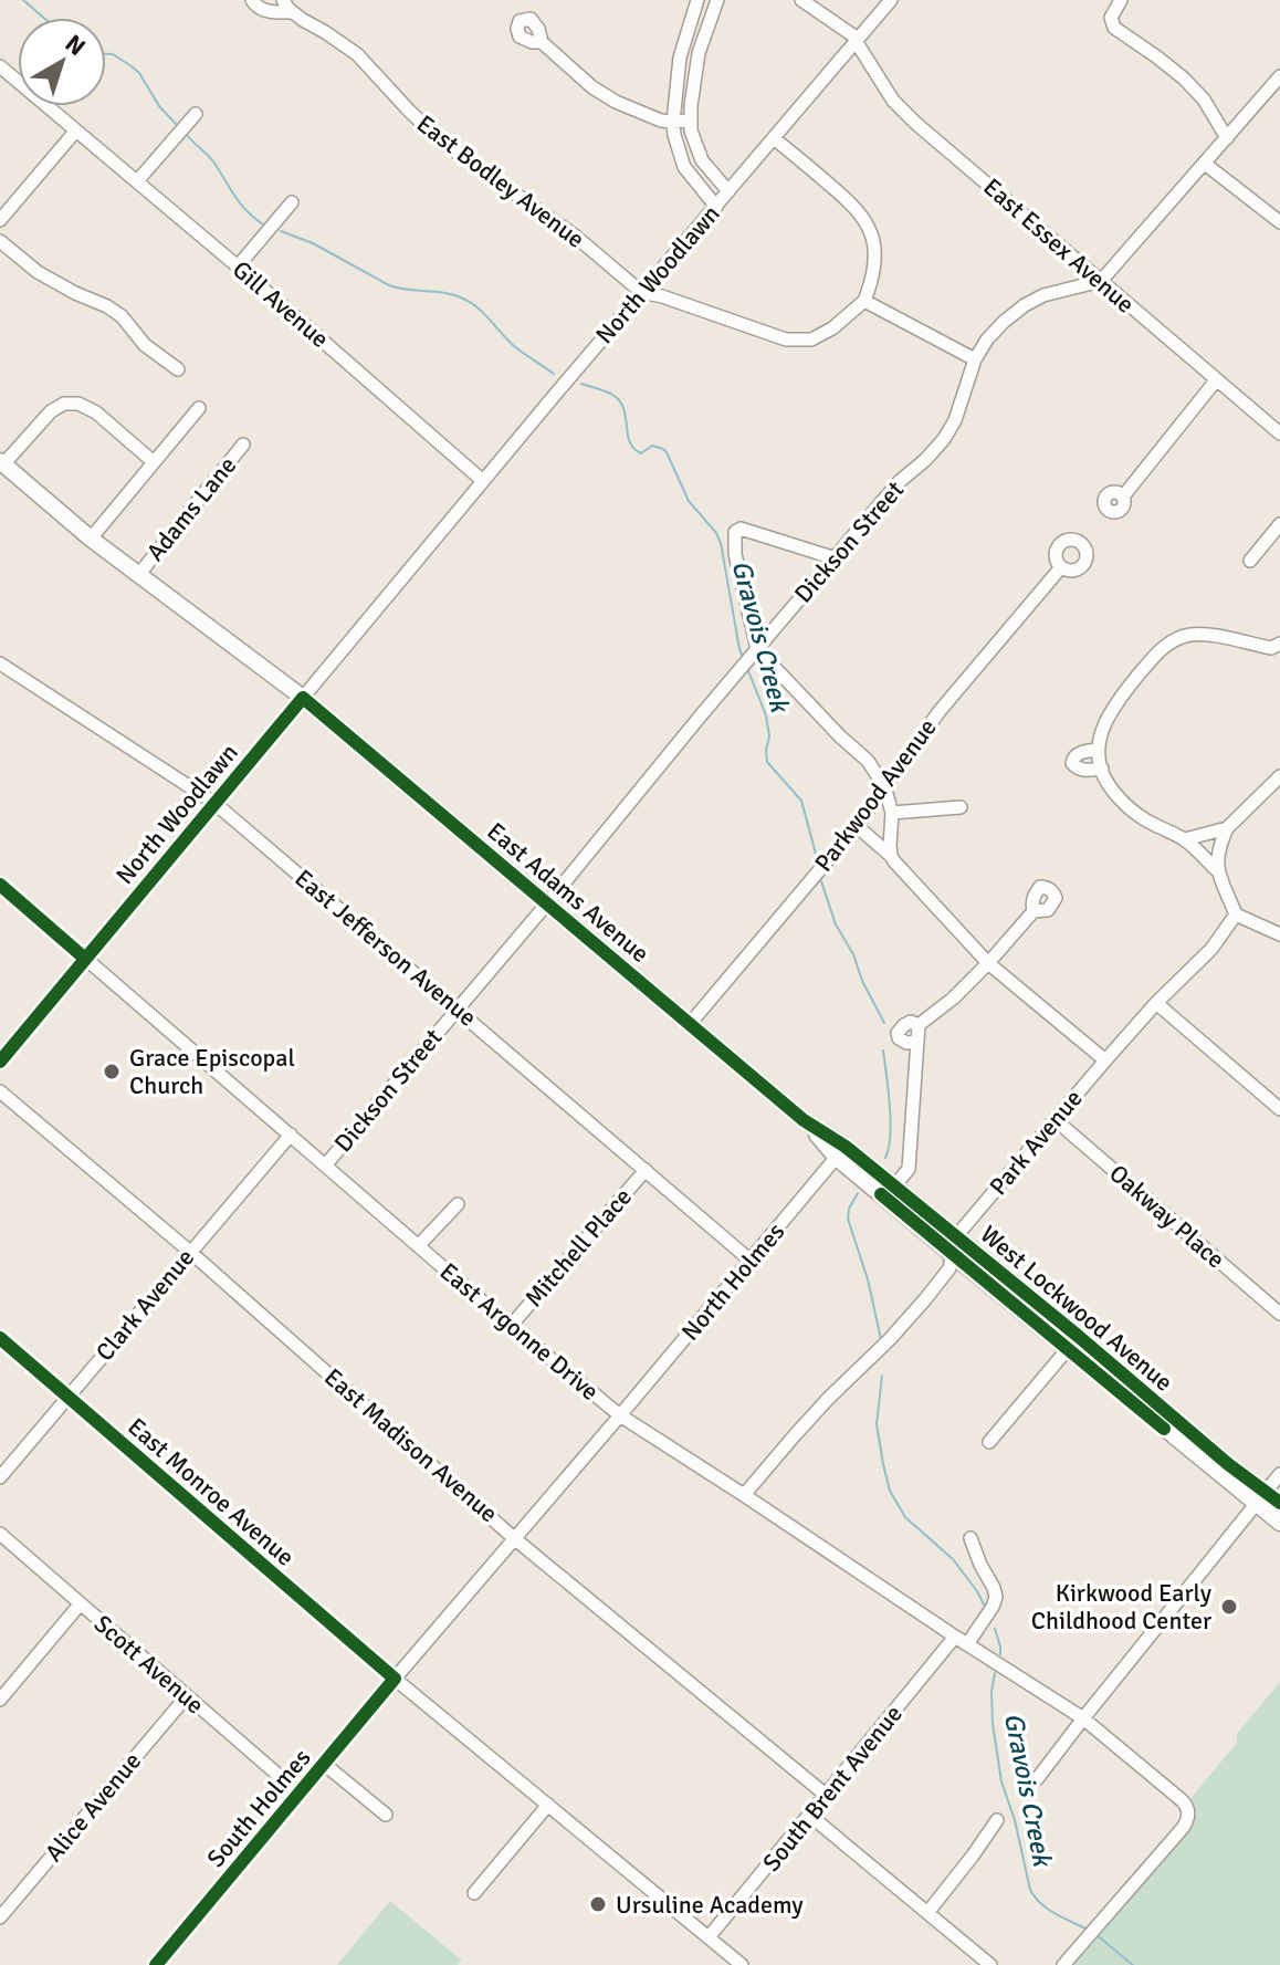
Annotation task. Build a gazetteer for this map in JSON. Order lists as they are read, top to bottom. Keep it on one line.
{"streets":{"main road":["East Adams Avenue","West Lockwood Avenue"],"street":["East Bodley Avenue","East Essex Avenue","North Woodlawn","Gill Avenue","Adams Lane","Dickson Street","Parkwood Avenue","East Jefferson Avenue","Park Avenue","Oakway Place","Mitchell Place","North Holmes","Clark Avenue","East Argonne Drive","East Madison Avenue","East Monroe Avenue","Scott Avenue","South Brent Avenue","Alice Avenue","South Holmes"]},"crossings":[["East Bodley Avenue","North Woodlawn"],["East Essex Avenue","North Woodlawn"],["East Essex Avenue","Dickson Street"],["North Woodlawn","Gill Avenue"],["North Woodlawn","East Adams Avenue"],["North Woodlawn","East Jefferson Avenue"],["North Woodlawn","East Argonne Drive"],["Adams Lane","East Adams Avenue"],["Dickson Street","East Adams Avenue"],["Dickson Street","East Jefferson Avenue"],["Dickson Street","East Argonne Drive"],["Parkwood Avenue","East Adams Avenue"],["East Adams Avenue","North Holmes"],["East Adams Avenue","West Lockwood Avenue"],["East Jefferson Avenue","Mitchell Place"],["East Jefferson Avenue","North Holmes"],["Park Avenue","Oakway Place"],["Park Avenue","West Lockwood Avenue"],["Park Avenue","East Argonne Drive"],["Mitchell Place","East Argonne Drive"],["North Holmes","West Lockwood Avenue"],["North Holmes","East Argonne Drive"],["North Holmes","South Holmes"],["Clark Avenue","East Argonne Drive"],["Clark Avenue","East Madison Avenue"],["Clark Avenue","East Monroe Avenue"],["East Argonne Drive","South Brent Avenue"],["East Argonne Drive","South Holmes"],["East Madison Avenue","South Brent Avenue"],["East Madison Avenue","South Holmes"],["East Monroe Avenue","South Brent Avenue"],["East Monroe Avenue","South Holmes"],["Scott Avenue","Alice Avenue"],["Scott Avenue","South Holmes"]],"water":["Gravois Creek"],"places":["Grace Episcopal Church","Kirkwood Early Childhood Center","Ursuline Academy"],"north":"top right"}
